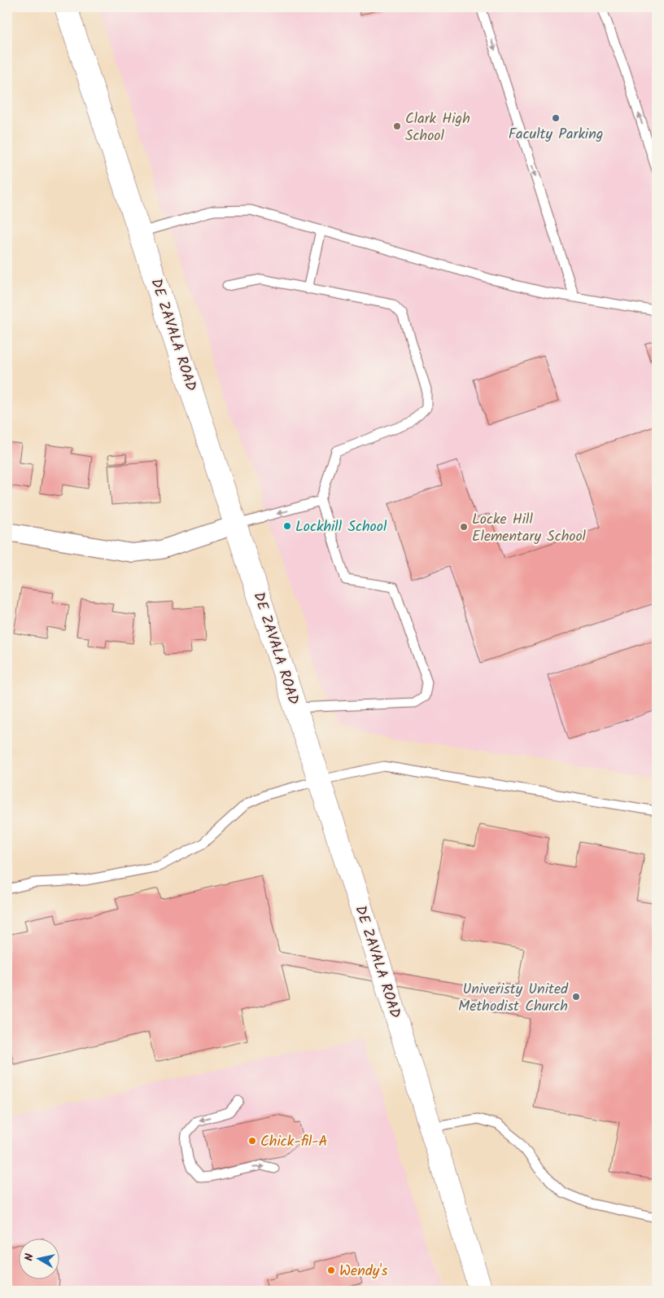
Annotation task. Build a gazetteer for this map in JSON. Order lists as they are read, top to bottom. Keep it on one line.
{"streets":{"main road":["DE ZAVALA ROAD"]},"places":["Faculty Parking","Clark High School","Lockhill School","Locke Hill Elementary School","Univeristy United Methodist Church","Chick-fil-A","Wendy's"],"north":"left"}
